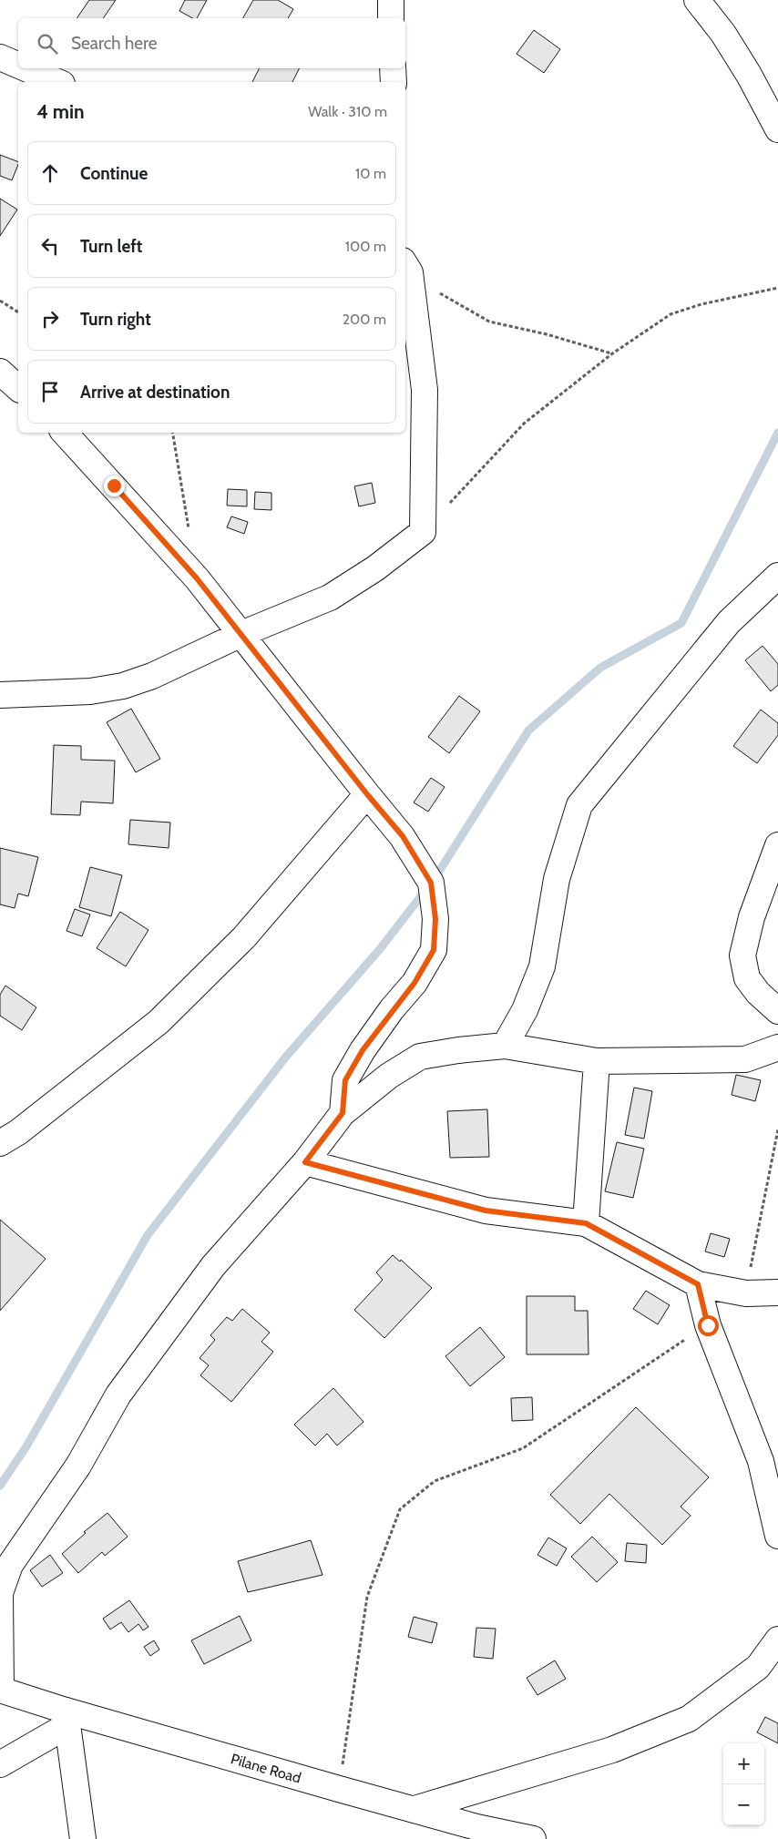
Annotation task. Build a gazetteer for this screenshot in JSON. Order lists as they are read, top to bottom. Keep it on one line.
{"streets":{"street":["Pilane Road"]},"page":{"search":"Search here","heading":["4 min","Walk · 310 m"],"list":[["Continue","10 m"],["Turn left","100 m"],["Turn right","200 m"],"Arrive at destination"],"map_buttons":["+","−"]}}
